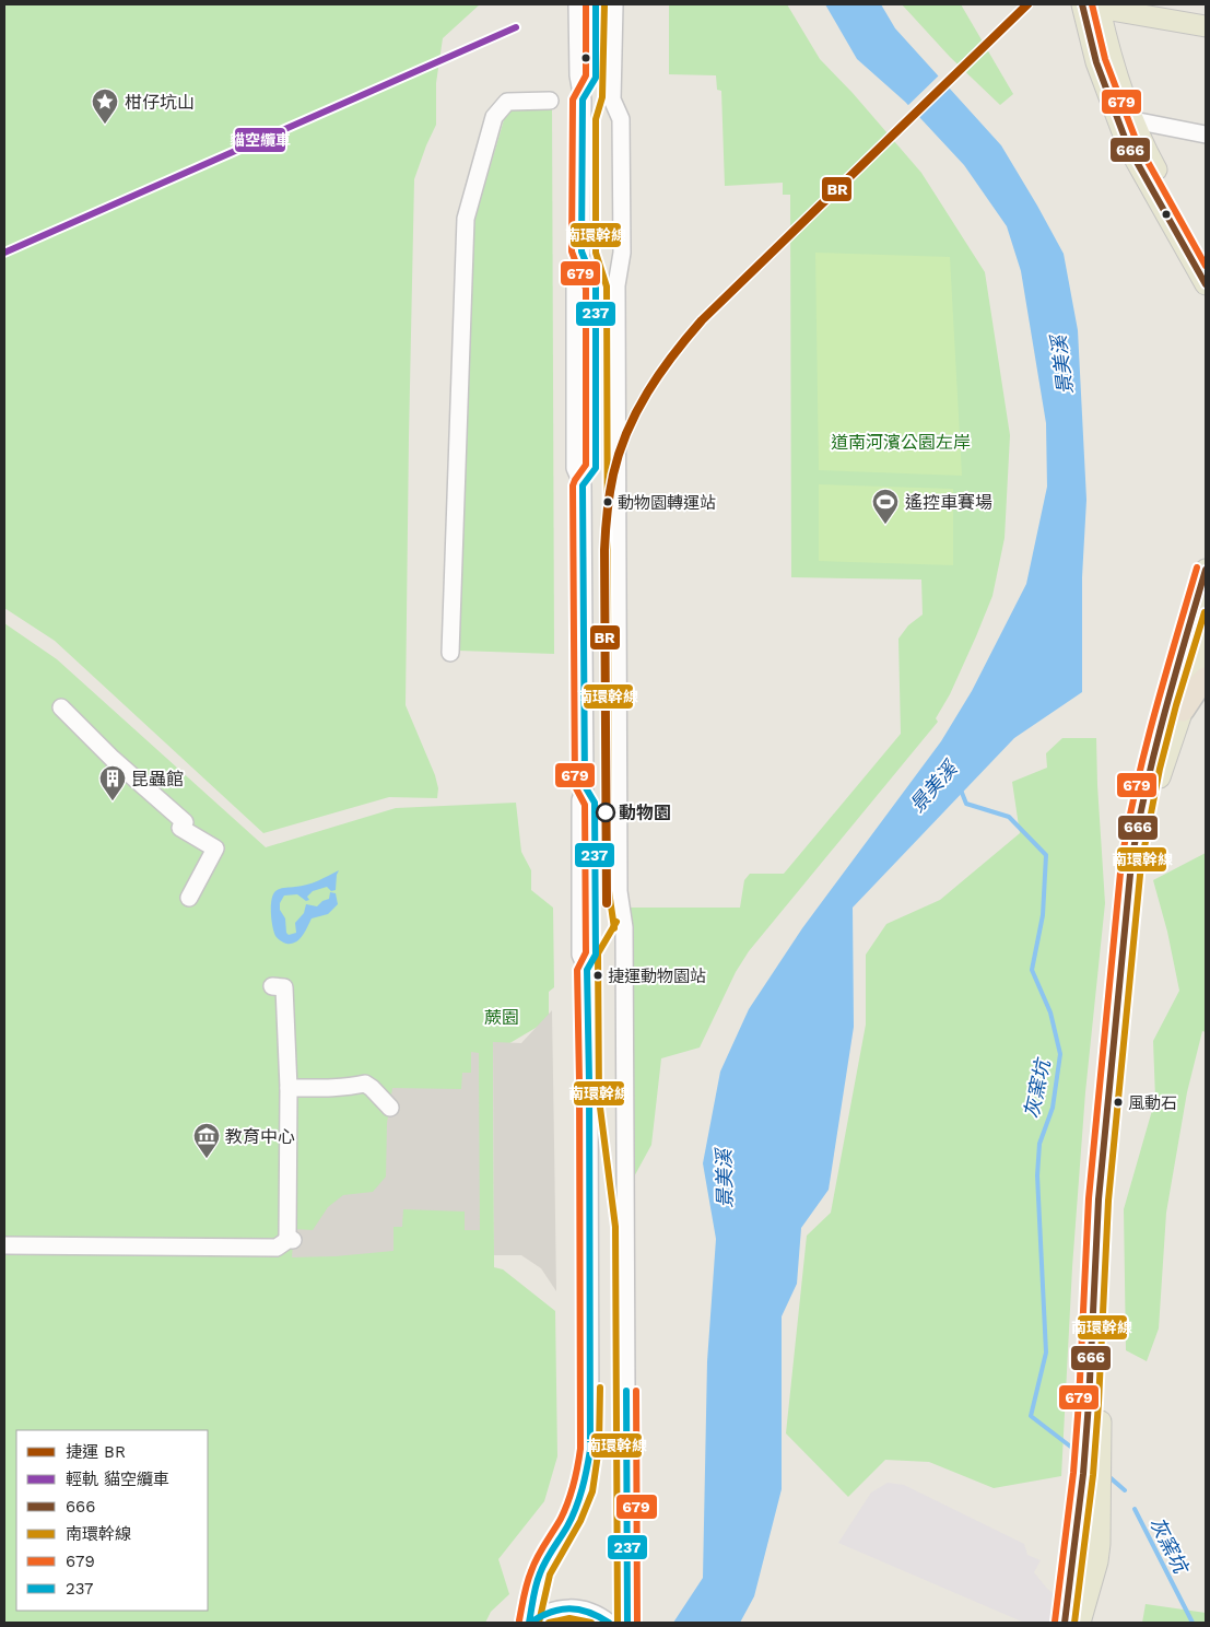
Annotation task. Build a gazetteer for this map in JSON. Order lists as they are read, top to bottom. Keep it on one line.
{"water":["景美溪","灰窯坑"],"parks":["道南河濱公園左岸","蕨園"],"places":{"place":["柑仔坑山"],"other":["動物園轉運站","動物園","捷運動物園站","風動石"],"sports":["遙控車賽場"],"building":["昆蟲館"],"museum":["教育中心"]},"lines":["metro line BR","transit line 666","transit line 南環幹線","transit line 679","transit line 237","tram line 貓空纜車"],"legend":["捷運 BR","輕軌 貓空纜車","666","南環幹線","679","237"]}
